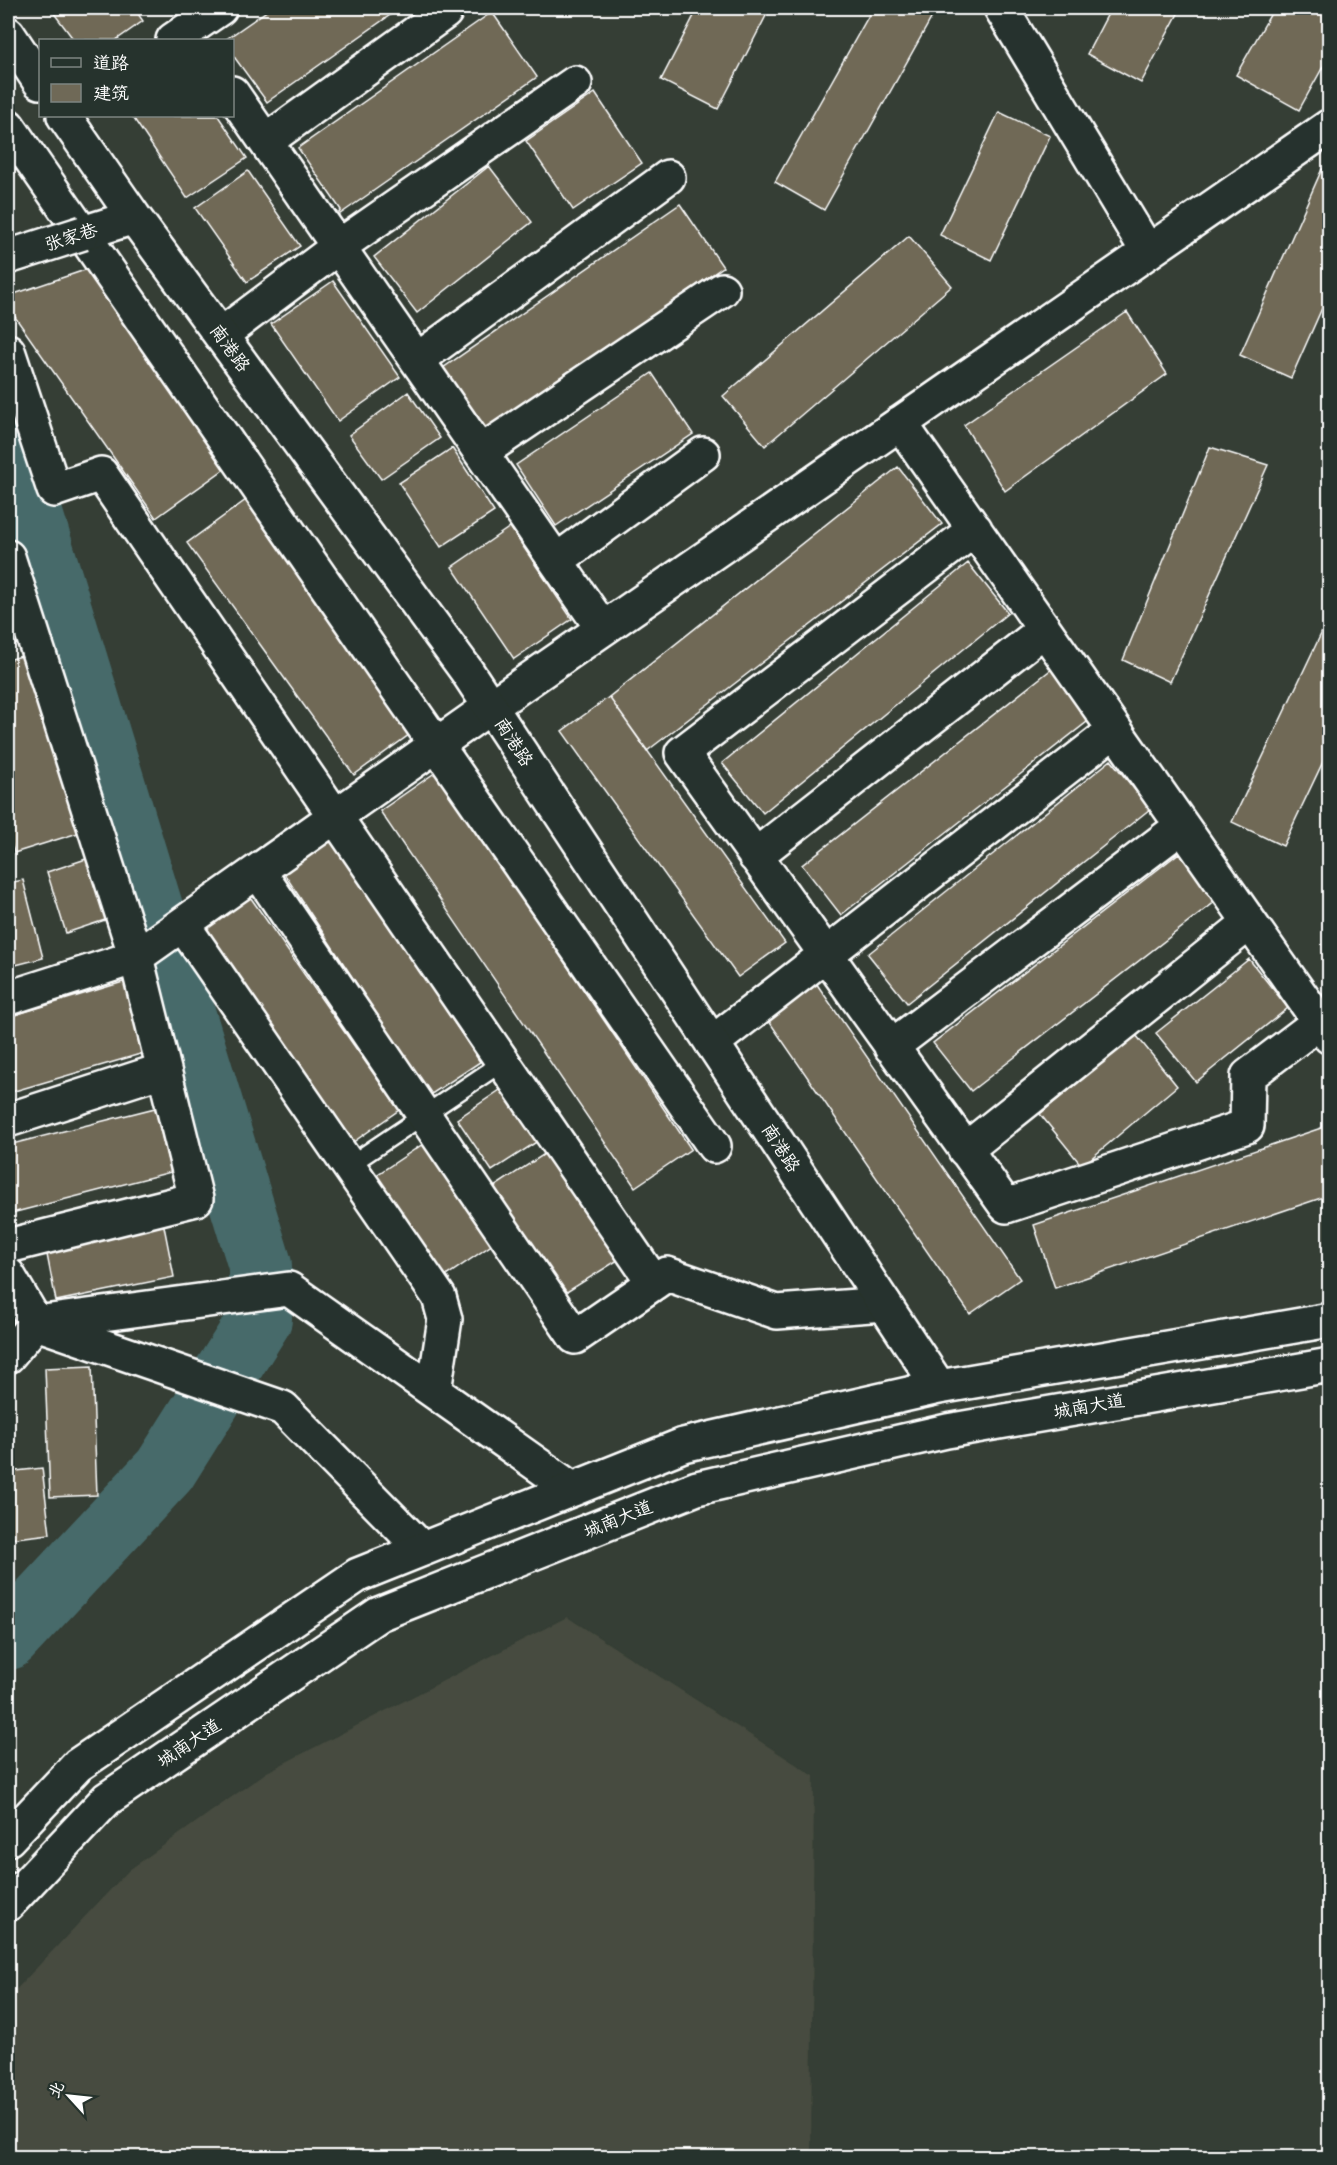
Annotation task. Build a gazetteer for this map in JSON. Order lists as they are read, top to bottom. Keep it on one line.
{"streets":{"street":["张家巷","南港路","城南大道"]},"crossings":[["张家巷","南港路"]],"legend":["道路","建筑"],"north":"top left"}
